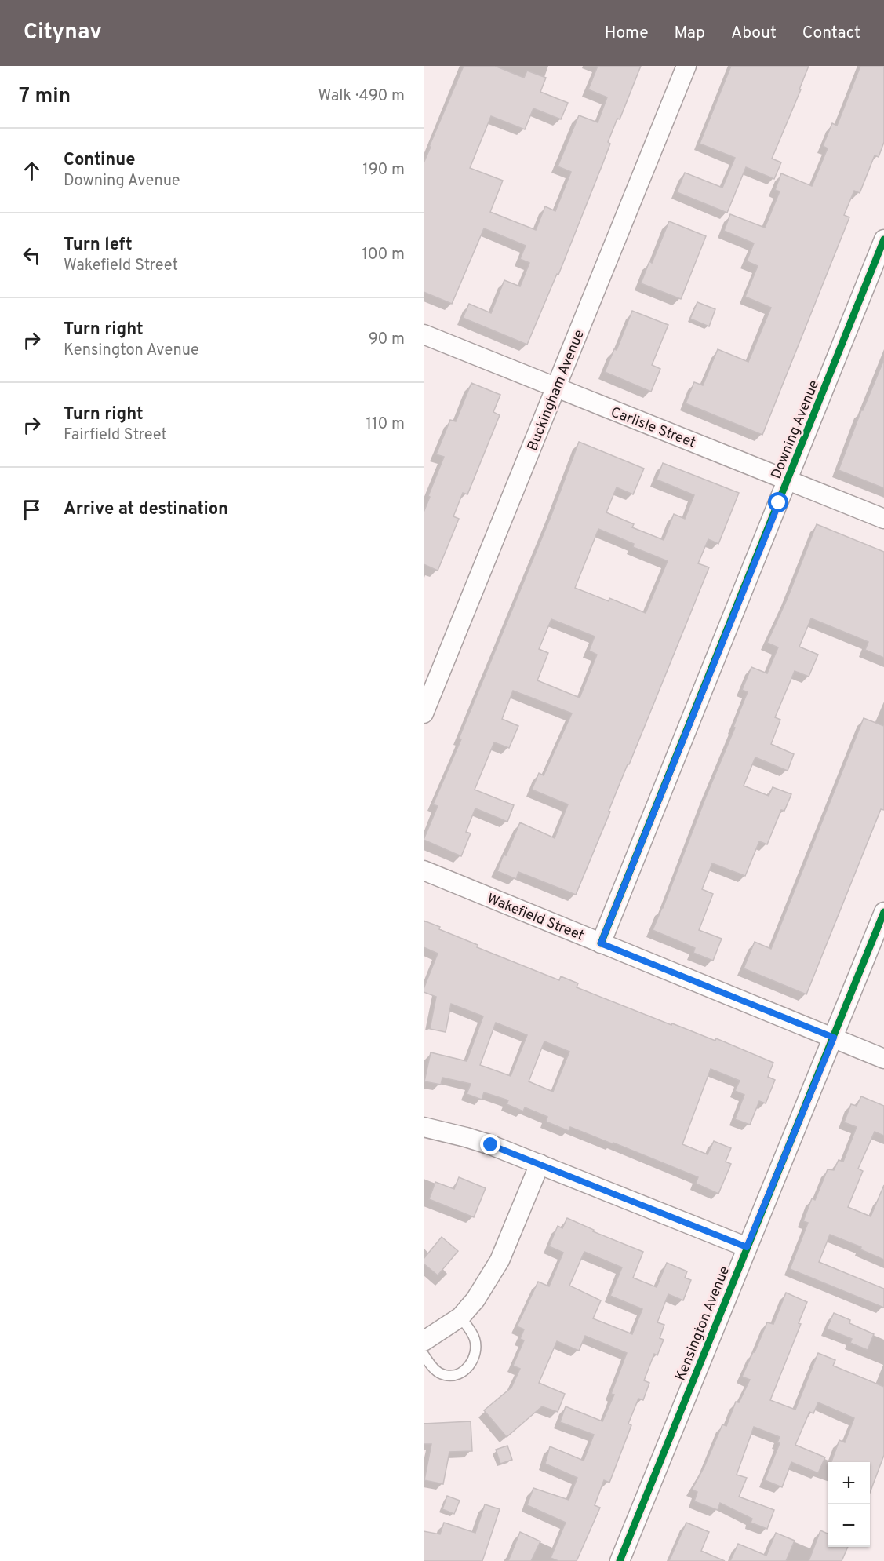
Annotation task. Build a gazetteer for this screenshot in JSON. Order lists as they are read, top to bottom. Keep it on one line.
{"streets":{"street":["Buckingham Avenue","Carlisle Street","Downing Avenue","Wakefield Street","Kensington Avenue"]},"crossings":[["Buckingham Avenue","Carlisle Street"],["Carlisle Street","Downing Avenue"],["Downing Avenue","Wakefield Street"],["Wakefield Street","Kensington Avenue"]],"page":{"header":"Citynav","nav":["Home","Map","About","Contact"],"heading":["7 min","Walk · 490 m"],"list":[["Continue","Downing Avenue","190 m"],["Turn left","Wakefield Street","100 m"],["Turn right","Kensington Avenue","90 m"],["Turn right","Fairfield Street","110 m"],"Arrive at destination"],"map_buttons":["+","−"]}}
